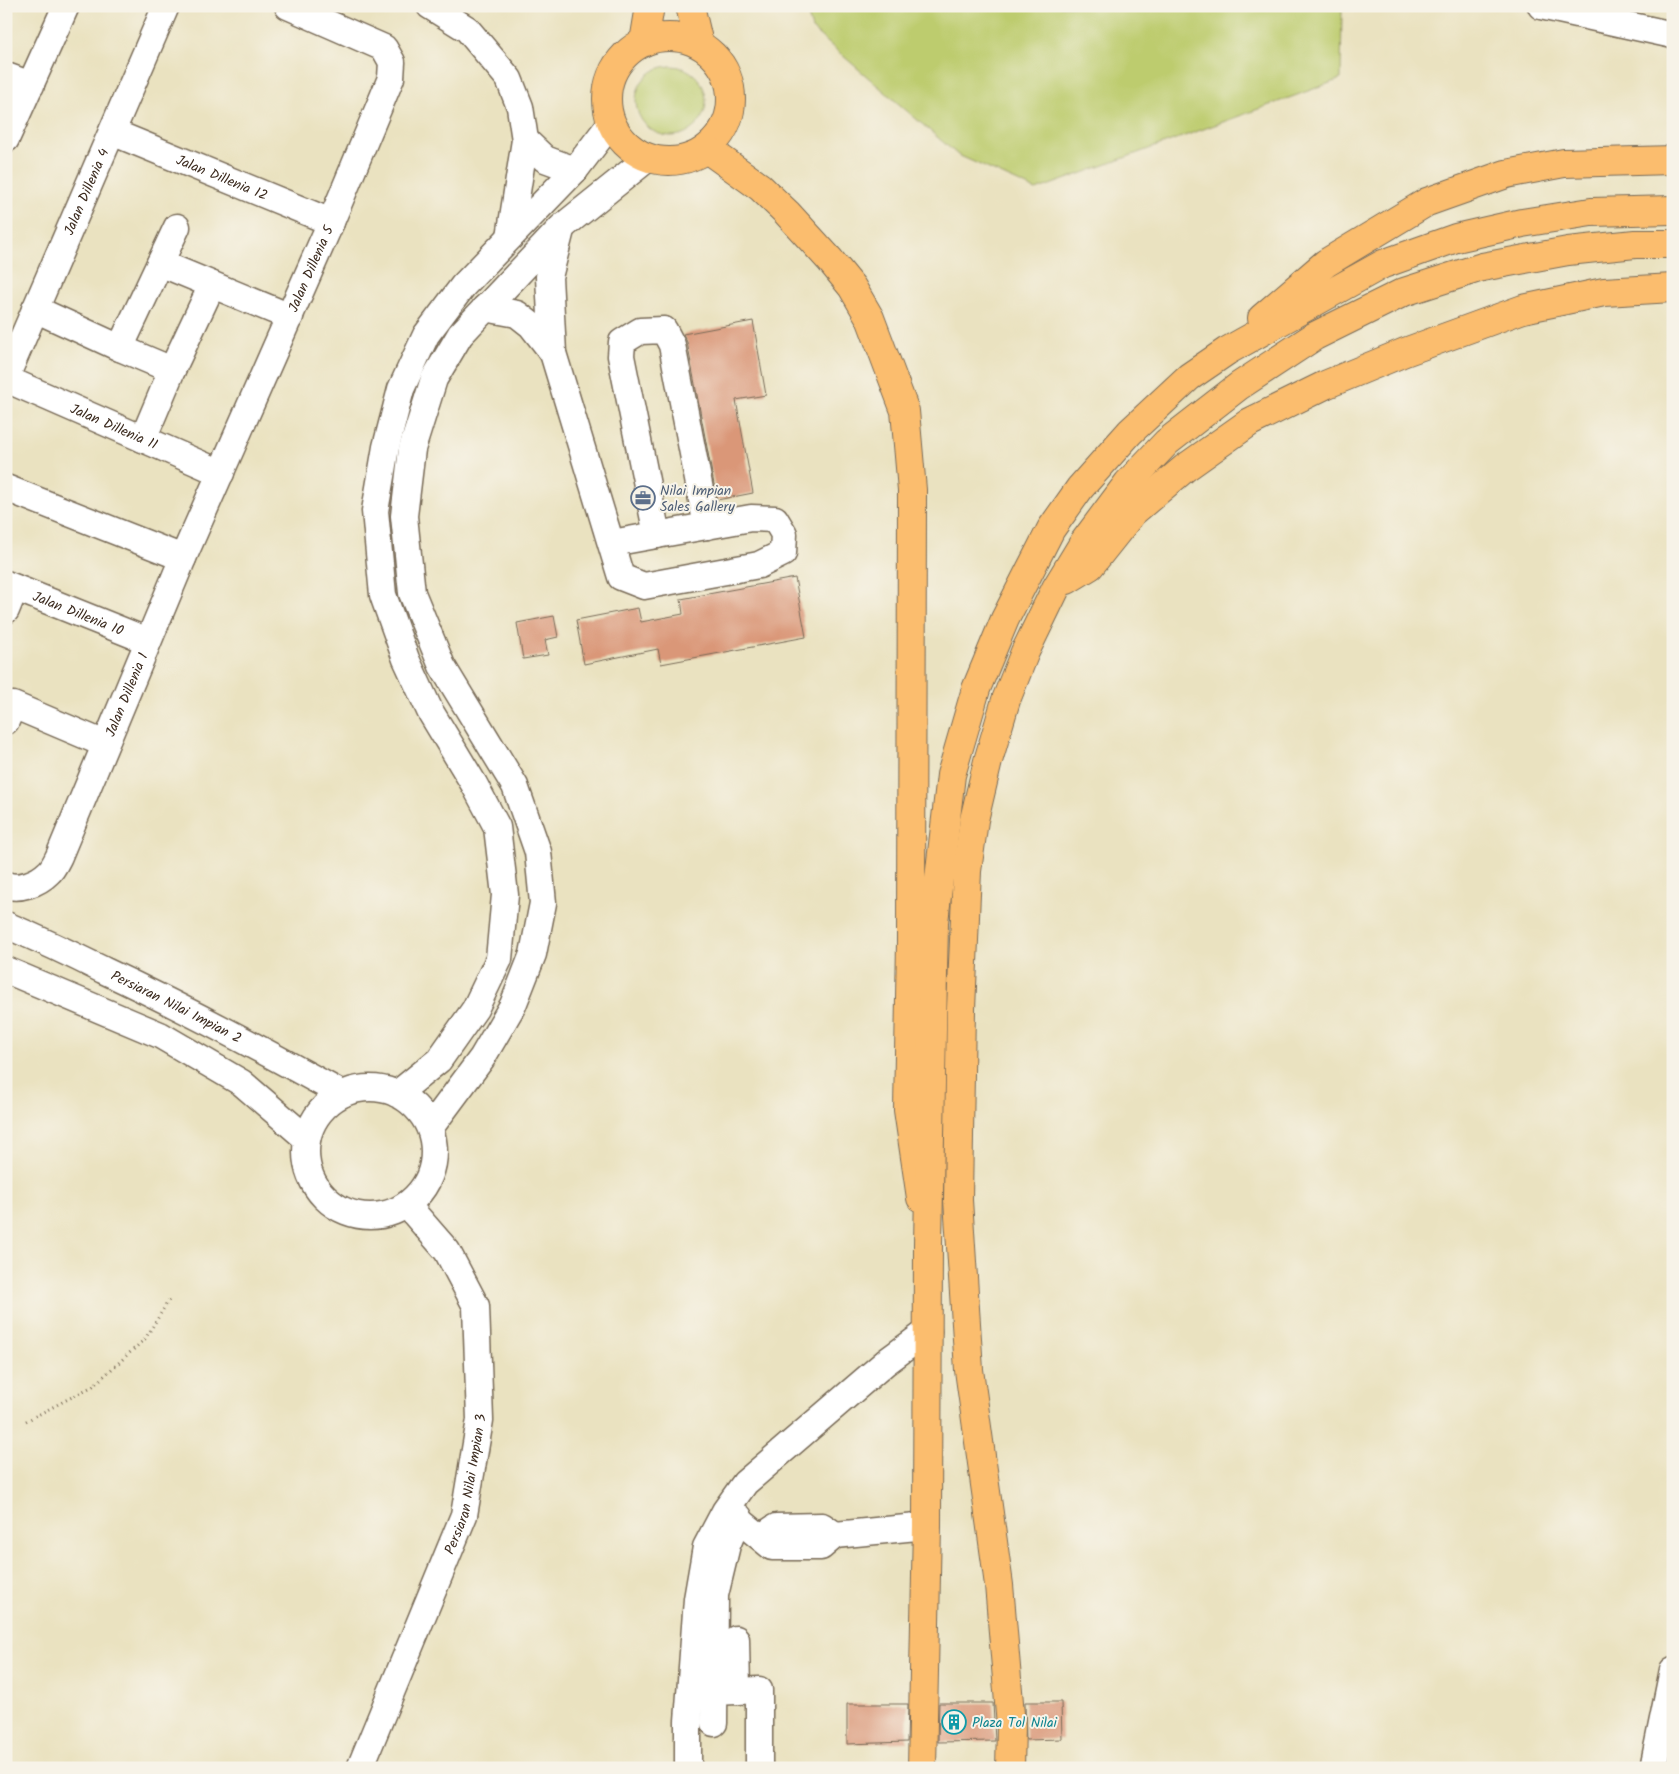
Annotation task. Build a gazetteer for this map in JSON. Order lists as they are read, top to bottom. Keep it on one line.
{"streets":{"street":["Jalan Dillenia 12","Jalan Dillenia 4","Jalan Dillenia 5","Jalan Dillenia 11","Jalan Dillenia 10","Jalan Dillenia 1","Persiaran Nilai Impian 2","Persiaran Nilai Impian 3"]},"crossings":[["Jalan Dillenia 12","Jalan Dillenia 4"],["Jalan Dillenia 12","Jalan Dillenia 5"],["Jalan Dillenia 4","Jalan Dillenia 11"],["Jalan Dillenia 5","Jalan Dillenia 11"],["Jalan Dillenia 5","Jalan Dillenia 1"],["Jalan Dillenia 11","Jalan Dillenia 1"],["Jalan Dillenia 10","Jalan Dillenia 1"],["Persiaran Nilai Impian 2","Persiaran Nilai Impian 3"]],"places":{"office":["Nilai Impian Sales Gallery"],"building":["Plaza Tol Nilai"]}}
